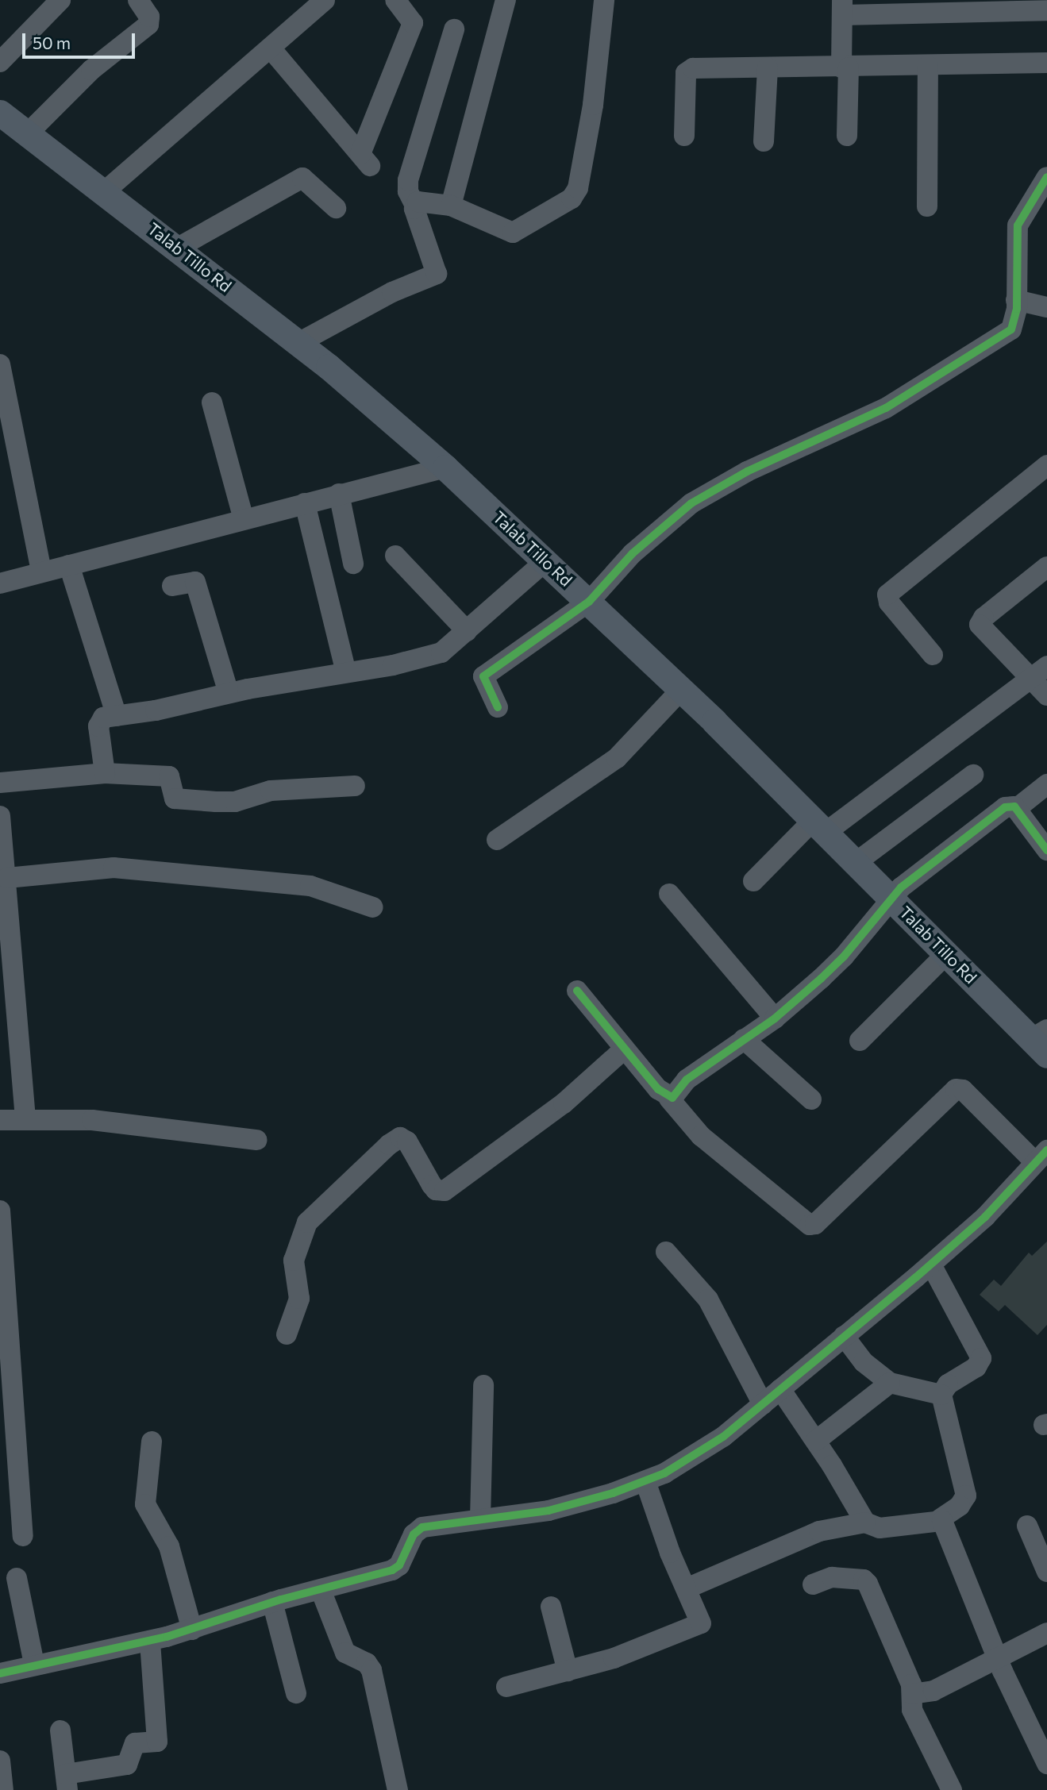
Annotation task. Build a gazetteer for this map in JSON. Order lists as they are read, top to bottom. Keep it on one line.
{"streets":{"main road":["Talab Tillo Rd"]},"scale_bar":"50 m"}
